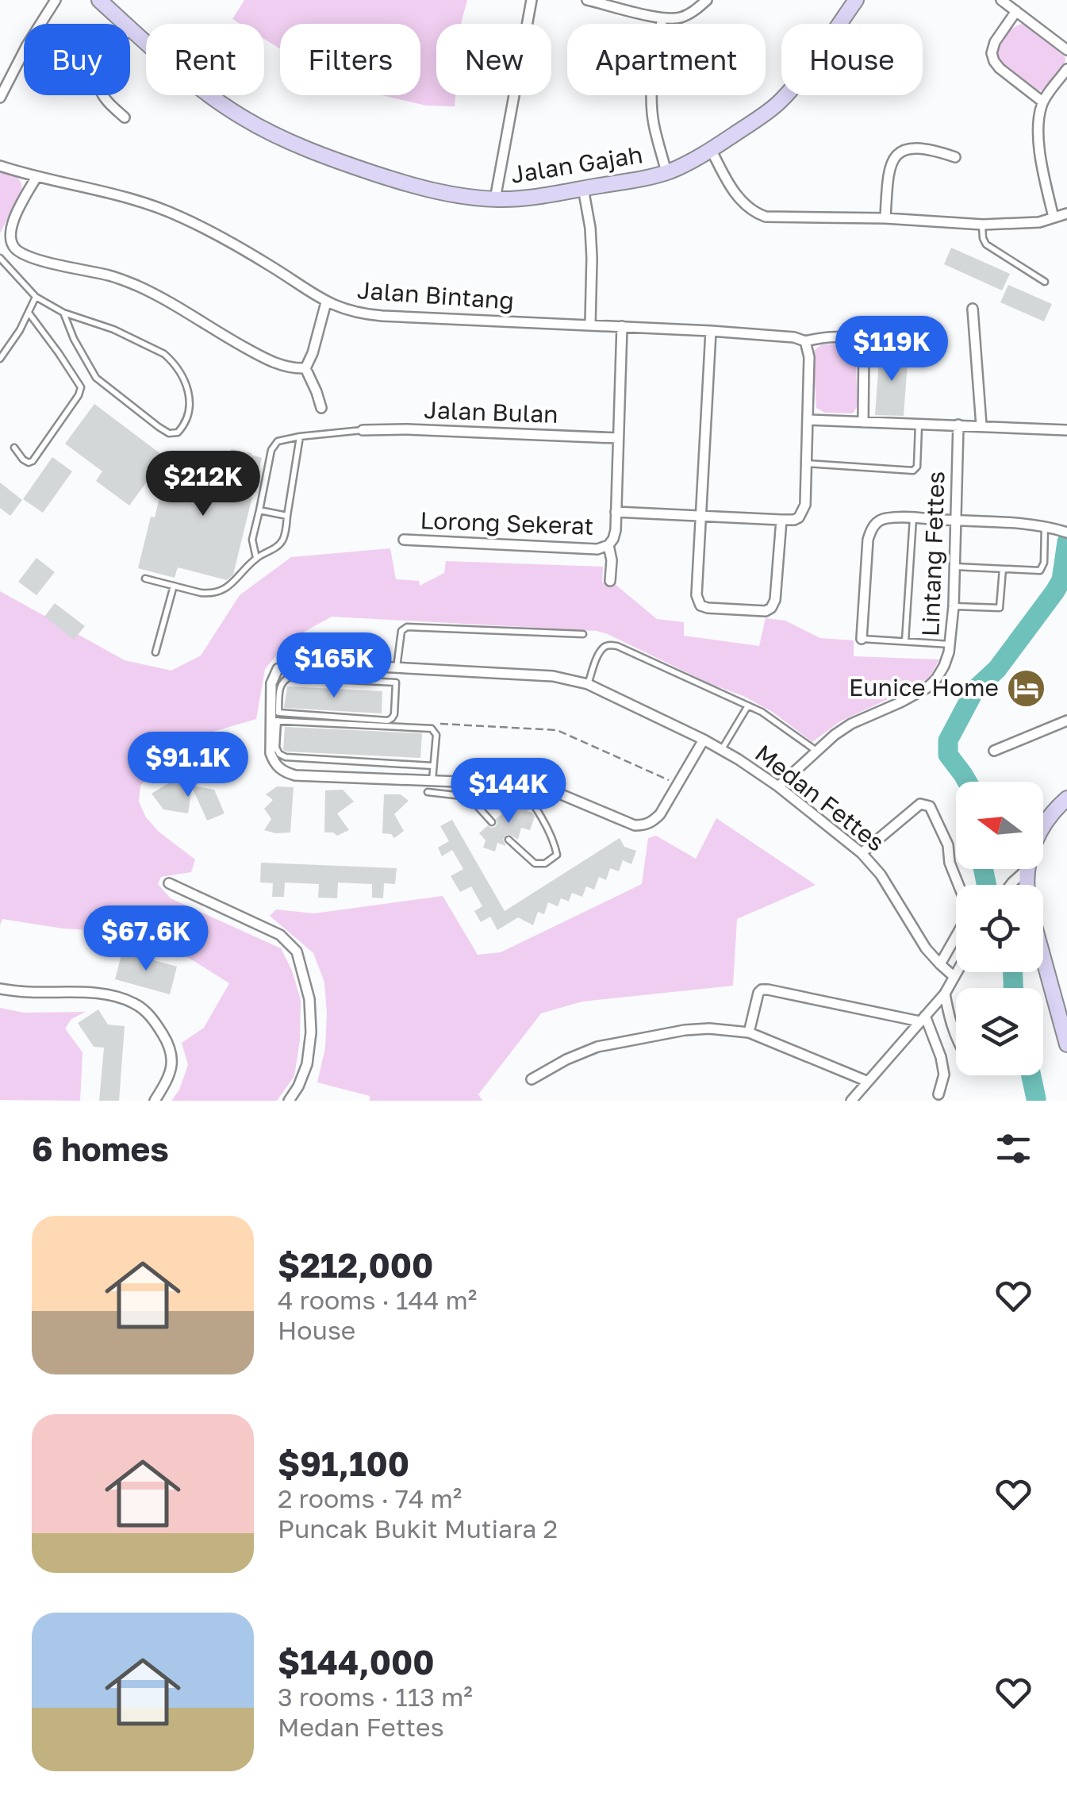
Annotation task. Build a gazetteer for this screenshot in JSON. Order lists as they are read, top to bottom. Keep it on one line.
{"streets":{"street":["Jalan Gajah","Jalan Bintang","Jalan Bulan","Lorong Sekerat","Lintang Fettes","Medan Fettes"]},"crossings":[["Lintang Fettes","Medan Fettes"]],"places":{"hotel":["Eunice Home"]},"north":"left","page":{"chip":["Buy","Rent","Filters","New","Apartment","House"],"price":["$119K","$212K","$165K","$91.1K","$144K","$67.6K"],"heading":"6 homes","list":[{"name":"$212,000","note":"4 rooms · 144 m² · House"},{"name":"$91,100","note":"2 rooms · 74 m² · Puncak Bukit Mutiara 2"},{"name":"$144,000","note":"3 rooms · 113 m² · Medan Fettes"}]}}
